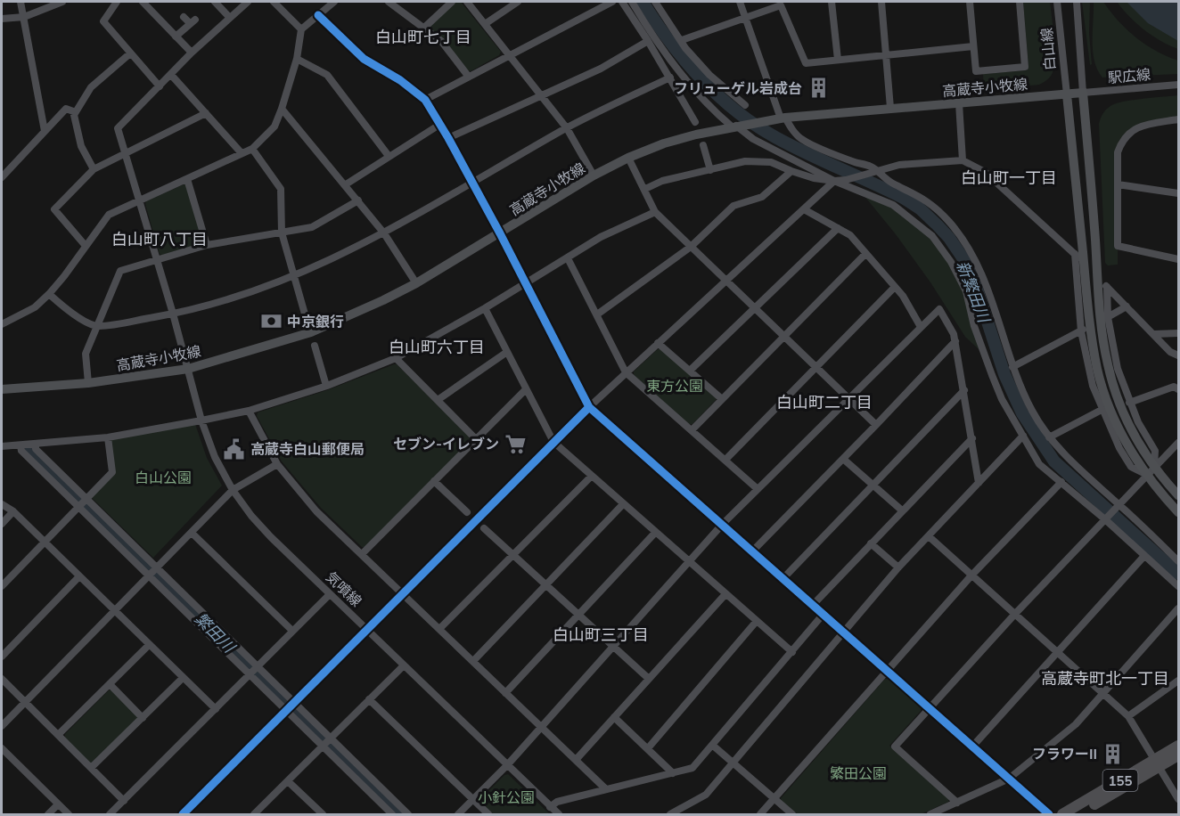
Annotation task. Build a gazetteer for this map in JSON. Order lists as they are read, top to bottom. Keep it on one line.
{"streets":{"highway":["155"],"main road":["高蔵寺小牧線"],"street":["白山線","駅広線","気噴線"]},"crossings":[["白山線","高蔵寺小牧線"],["駅広線","高蔵寺小牧線"],["高蔵寺小牧線","気噴線"]],"districts":["白山町七丁目","白山町一丁目","白山町八丁目","白山町六丁目","白山町二丁目","白山町三丁目","高蔵寺町北一丁目"],"water":["新繁田川","繁田川"],"parks":["東方公園","白山公園","繁田公園","小針公園"],"places":{"building":["フリューゲル岩成台","フラワーII"],"bank":["中京銀行"],"supermarket":["セブン-イレブン"],"public building":["高蔵寺白山郵便局"]}}
